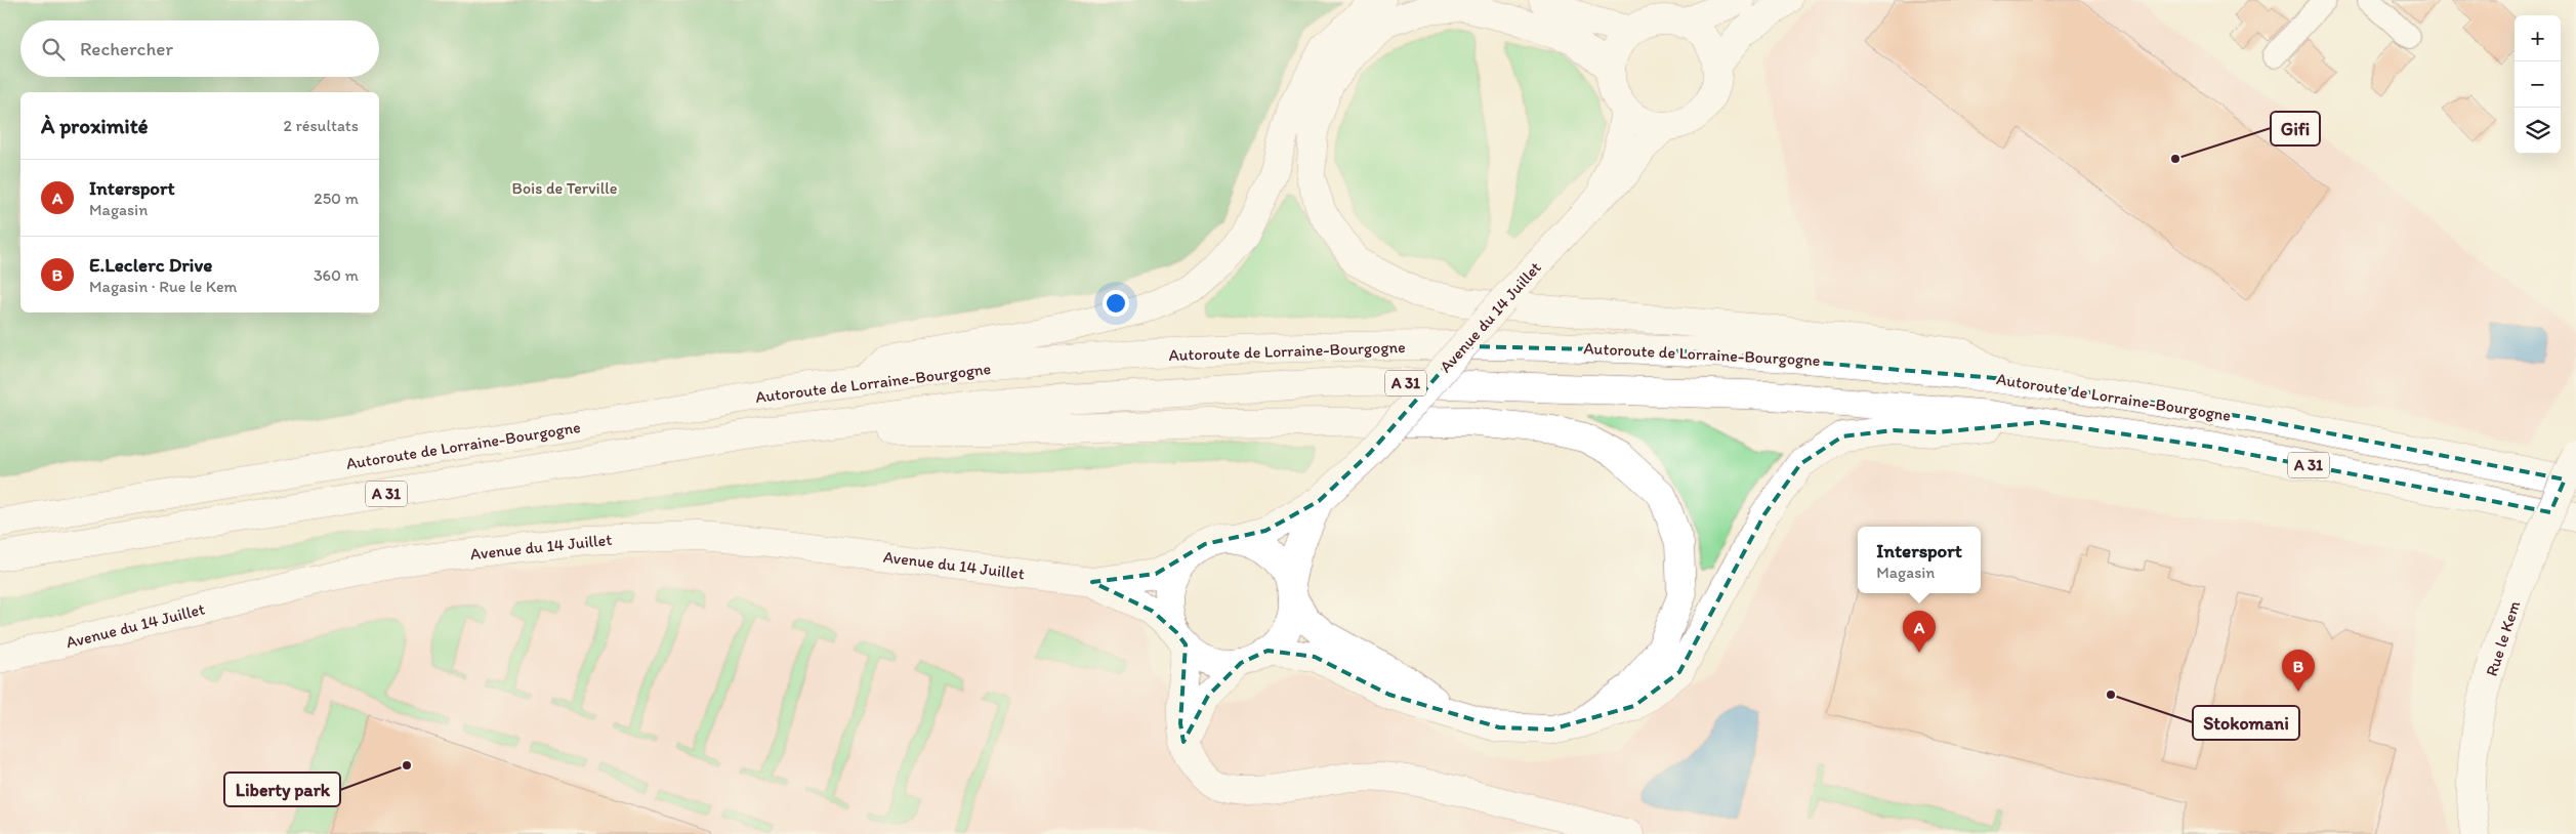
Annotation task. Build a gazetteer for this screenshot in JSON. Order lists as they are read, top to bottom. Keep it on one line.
{"streets":{"main road":["Avenue du 14 Juillet","Autoroute de Lorraine-Bourgogne","A 31","Rue le Kem"]},"parks":["Bois de Terville"],"places":["Gifi","Stokomani","Liberty park"],"page":{"map_buttons":["+","−"],"search":"Rechercher","heading":["À proximité","2 résultats"],"list":[{"mark":"A","name":"Intersport","note":"Magasin","value":"250 m"},{"mark":"B","name":"E.Leclerc Drive","note":"Magasin · Rue le Kem","value":"360 m"}],"popup":["Intersport","Magasin"],"pins":["A","B"]}}
